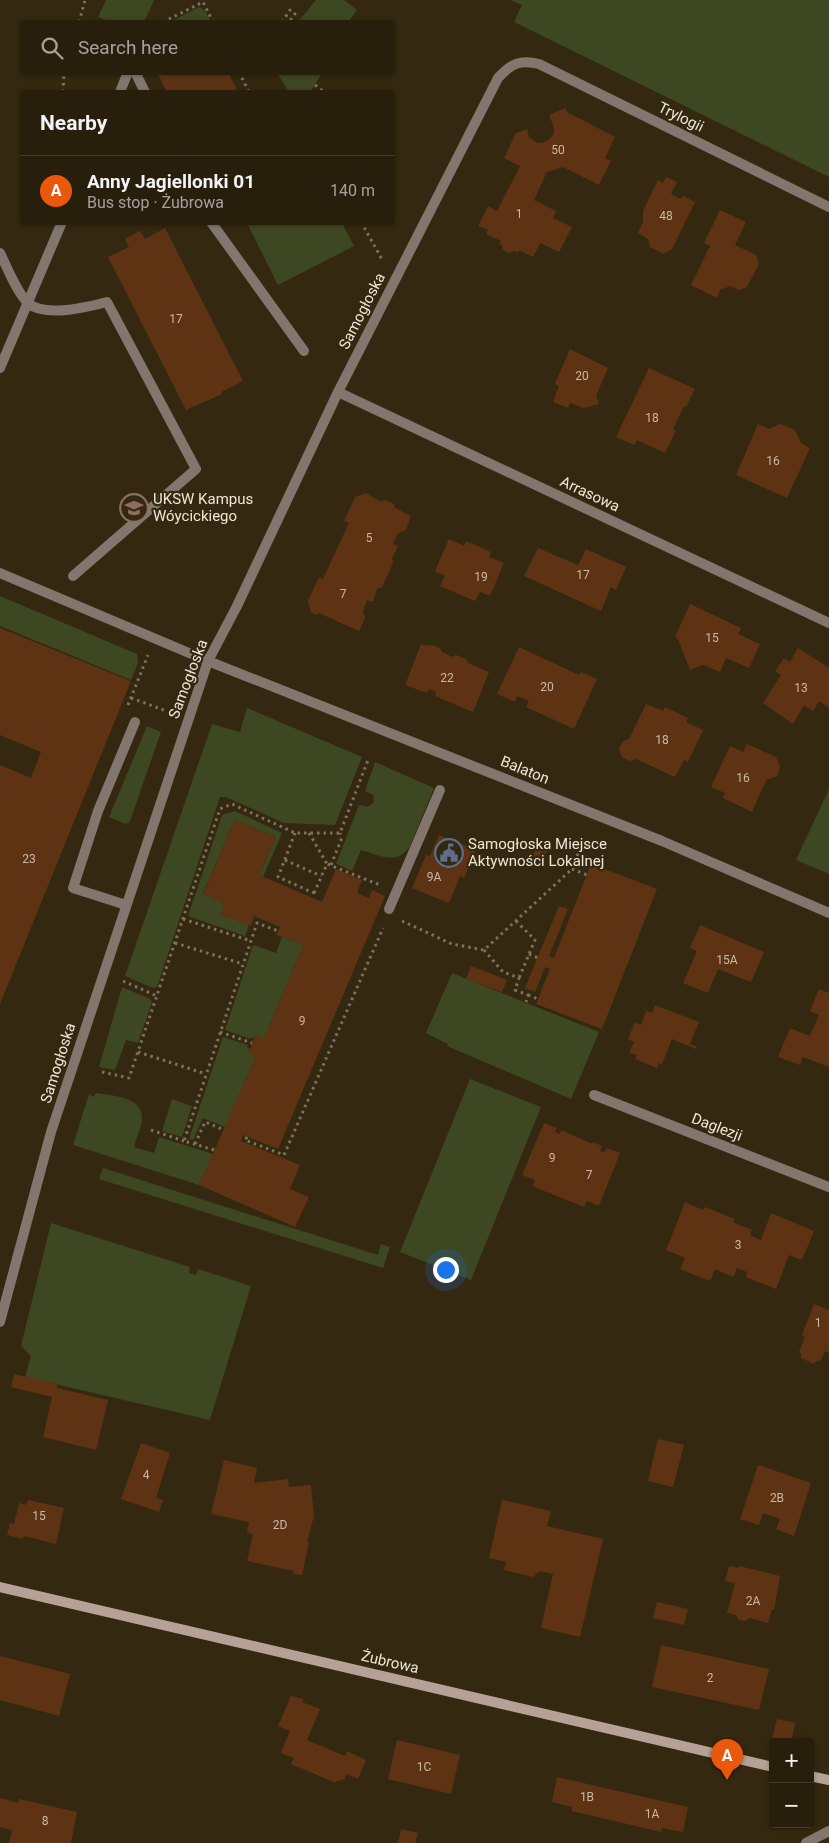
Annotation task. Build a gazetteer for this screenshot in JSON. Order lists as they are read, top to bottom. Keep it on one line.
{"streets":{"street":["Trylogii","Samogłoska","Arrasowa","Balaton","Daglezji","Żubrowa"]},"crossings":[["Trylogii","Samogłoska"],["Samogłoska","Arrasowa"],["Samogłoska","Balaton"]],"places":{"school or university":["UKSW Kampus Wóycickiego"],"public building":["Samogłoska Miejsce Aktywności Lokalnej"]},"house_numbers":["50","1","48","17","20","18","16","5","17","19","7","15","22","20","13","18","16","23","9A","15A","9","9","7","3","1","4","2B","15","2D","2A","2","1C","1B","1A","8"],"page":{"search":"Search here","heading":"Nearby","list":[{"mark":"A","name":"Anny Jagiellonki 01","note":"Bus stop · Żubrowa","value":"140 m"}],"map_buttons":["+","−"],"pins":"A"}}
